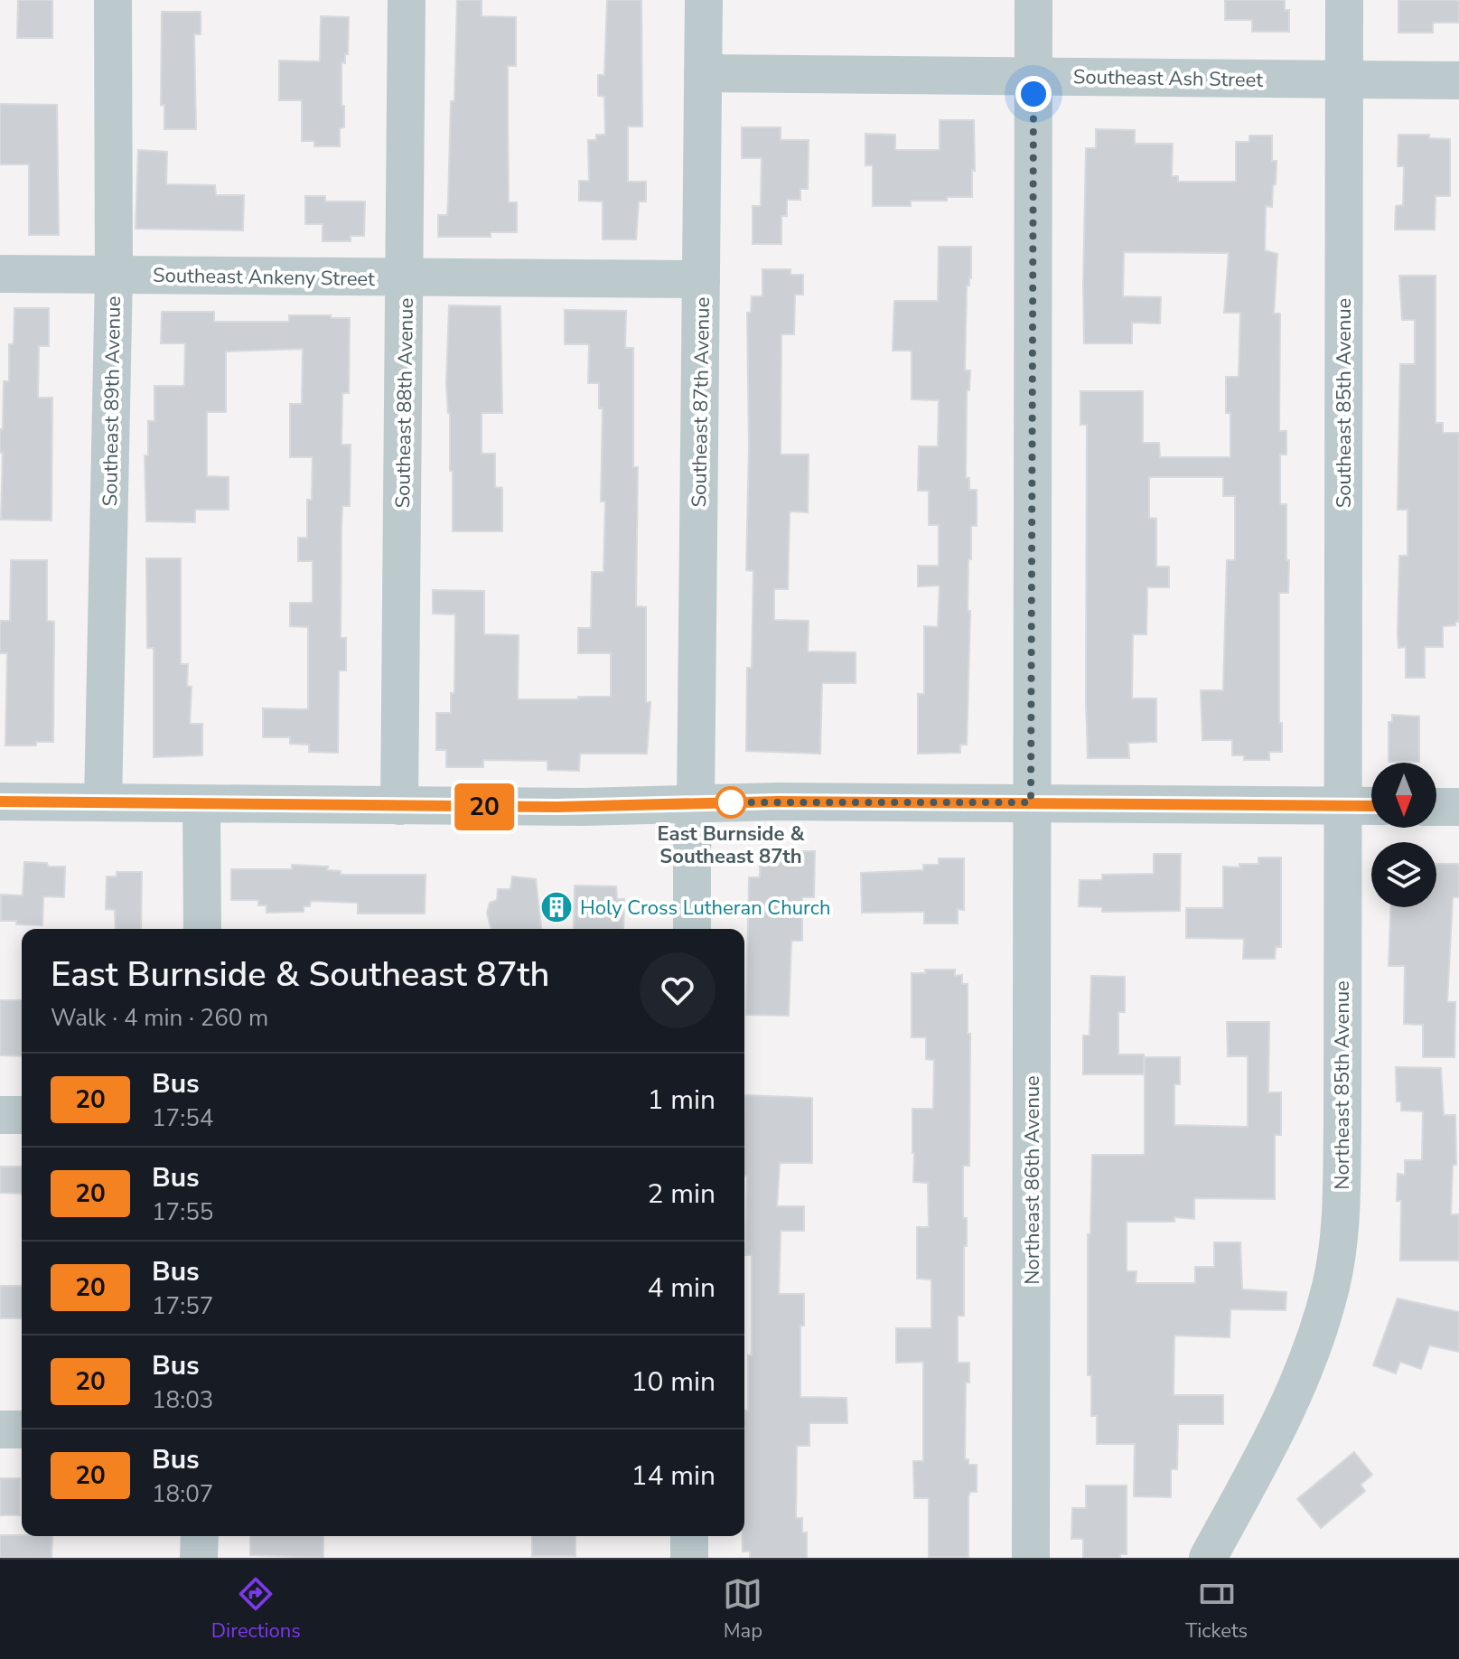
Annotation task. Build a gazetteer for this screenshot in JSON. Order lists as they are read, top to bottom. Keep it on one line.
{"streets":{"street":["Southeast Ash Street","Southeast Ankeny Street","Southeast 89th Avenue","Southeast 87th Avenue","Southeast 88th Avenue","Southeast 85th Avenue","Northeast 85th Avenue","Northeast 86th Avenue"]},"crossings":[["Southeast Ash Street","Southeast 87th Avenue"],["Southeast Ash Street","Southeast 85th Avenue"],["Southeast Ash Street","Northeast 86th Avenue"],["Southeast Ankeny Street","Southeast 89th Avenue"],["Southeast Ankeny Street","Southeast 87th Avenue"],["Southeast Ankeny Street","Southeast 88th Avenue"],["Southeast 85th Avenue","Northeast 85th Avenue"]],"places":{"other":["East Burnside & Southeast 87th"],"building":["Holy Cross Lutheran Church"]},"lines":["bus line 20"],"north":"bottom","page":{"on_map":"20","heading":["East Burnside & Southeast 87th","Walk · 4 min · 260 m"],"list":[{"mark":"20","name":"Bus","note":"17:54","value":"1 min"},{"mark":"20","name":"Bus","note":"17:55","value":"2 min"},{"mark":"20","name":"Bus","note":"17:57","value":"4 min"},{"mark":"20","name":"Bus","note":"18:03","value":"10 min"},{"mark":"20","name":"Bus","note":"18:07","value":"14 min"}],"tabs":["Directions","Map","Tickets"]}}
